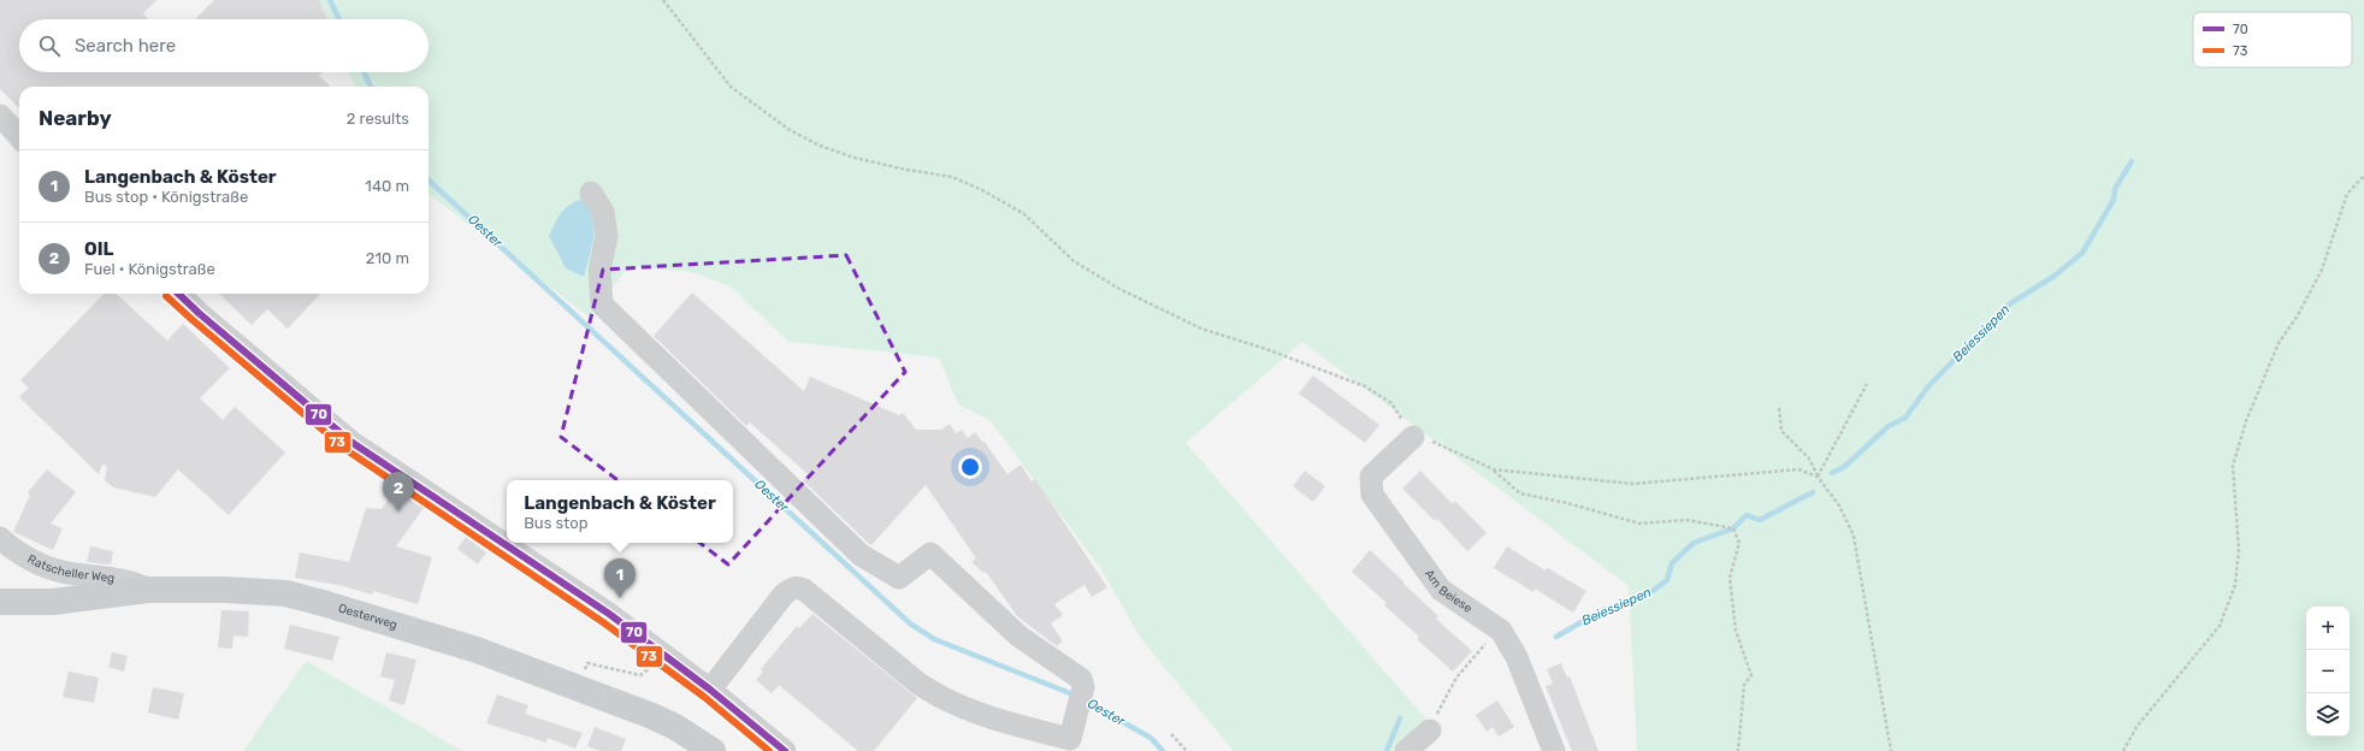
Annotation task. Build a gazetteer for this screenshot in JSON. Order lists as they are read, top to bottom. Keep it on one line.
{"streets":{"main road":["Oesterweg"],"street":["Ratscheller Weg","Am Beiese"]},"crossings":[["Ratscheller Weg","Oesterweg"]],"water":["Oester","Beiessiepen"],"lines":["transit line 70","transit line 73"],"legend":["70","73"],"page":{"search":"Search here","heading":["Nearby","2 results"],"list":[{"mark":"1","name":"Langenbach & Köster","note":"Bus stop · Königstraße","value":"140 m"},{"mark":"2","name":"OIL","note":"Fuel · Königstraße","value":"210 m"}],"pins":["2","1"],"popup":["Langenbach & Köster","Bus stop"],"map_buttons":["+","−"]}}
